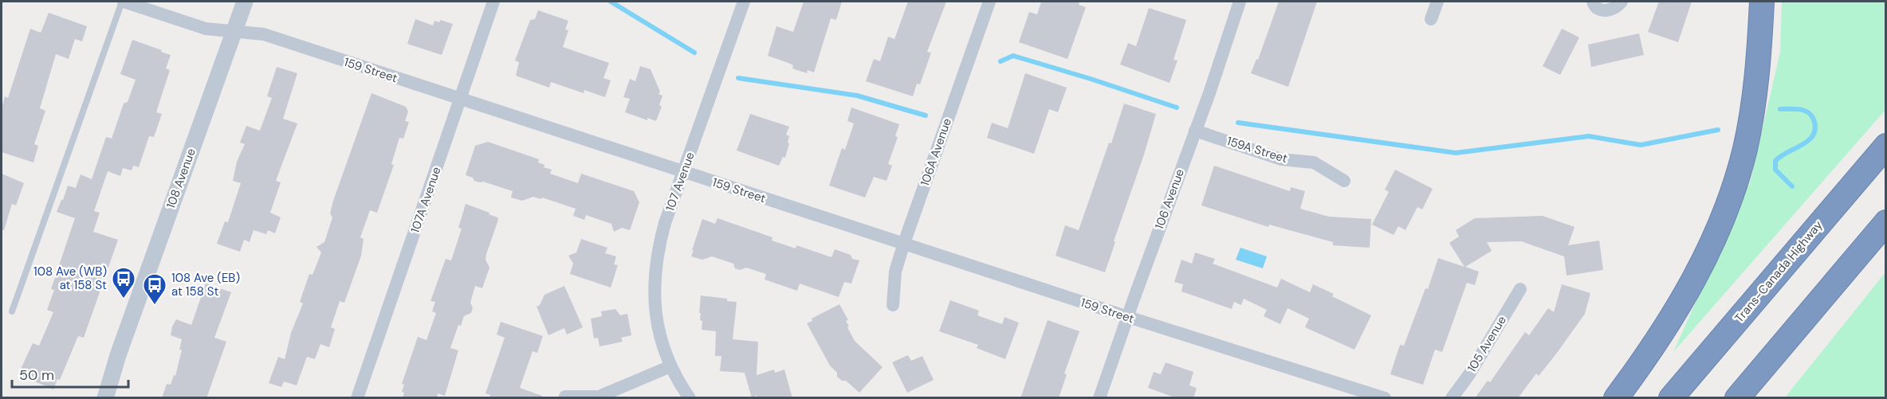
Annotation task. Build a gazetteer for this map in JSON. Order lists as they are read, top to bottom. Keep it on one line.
{"streets":{"highway":["Trans-Canada Highway"],"street":["159 Street","159A Street","106A Avenue","108 Avenue","107 Avenue","106 Avenue","107A Avenue","105 Avenue"]},"crossings":[["159 Street","106A Avenue"],["159 Street","108 Avenue"],["159 Street","107 Avenue"],["159 Street","106 Avenue"],["159 Street","107A Avenue"],["159A Street","106 Avenue"]],"places":{"bus stop":["108 Ave (WB) at 158 St","108 Ave (EB) at 158 St"]},"scale_bar":"50 m"}
